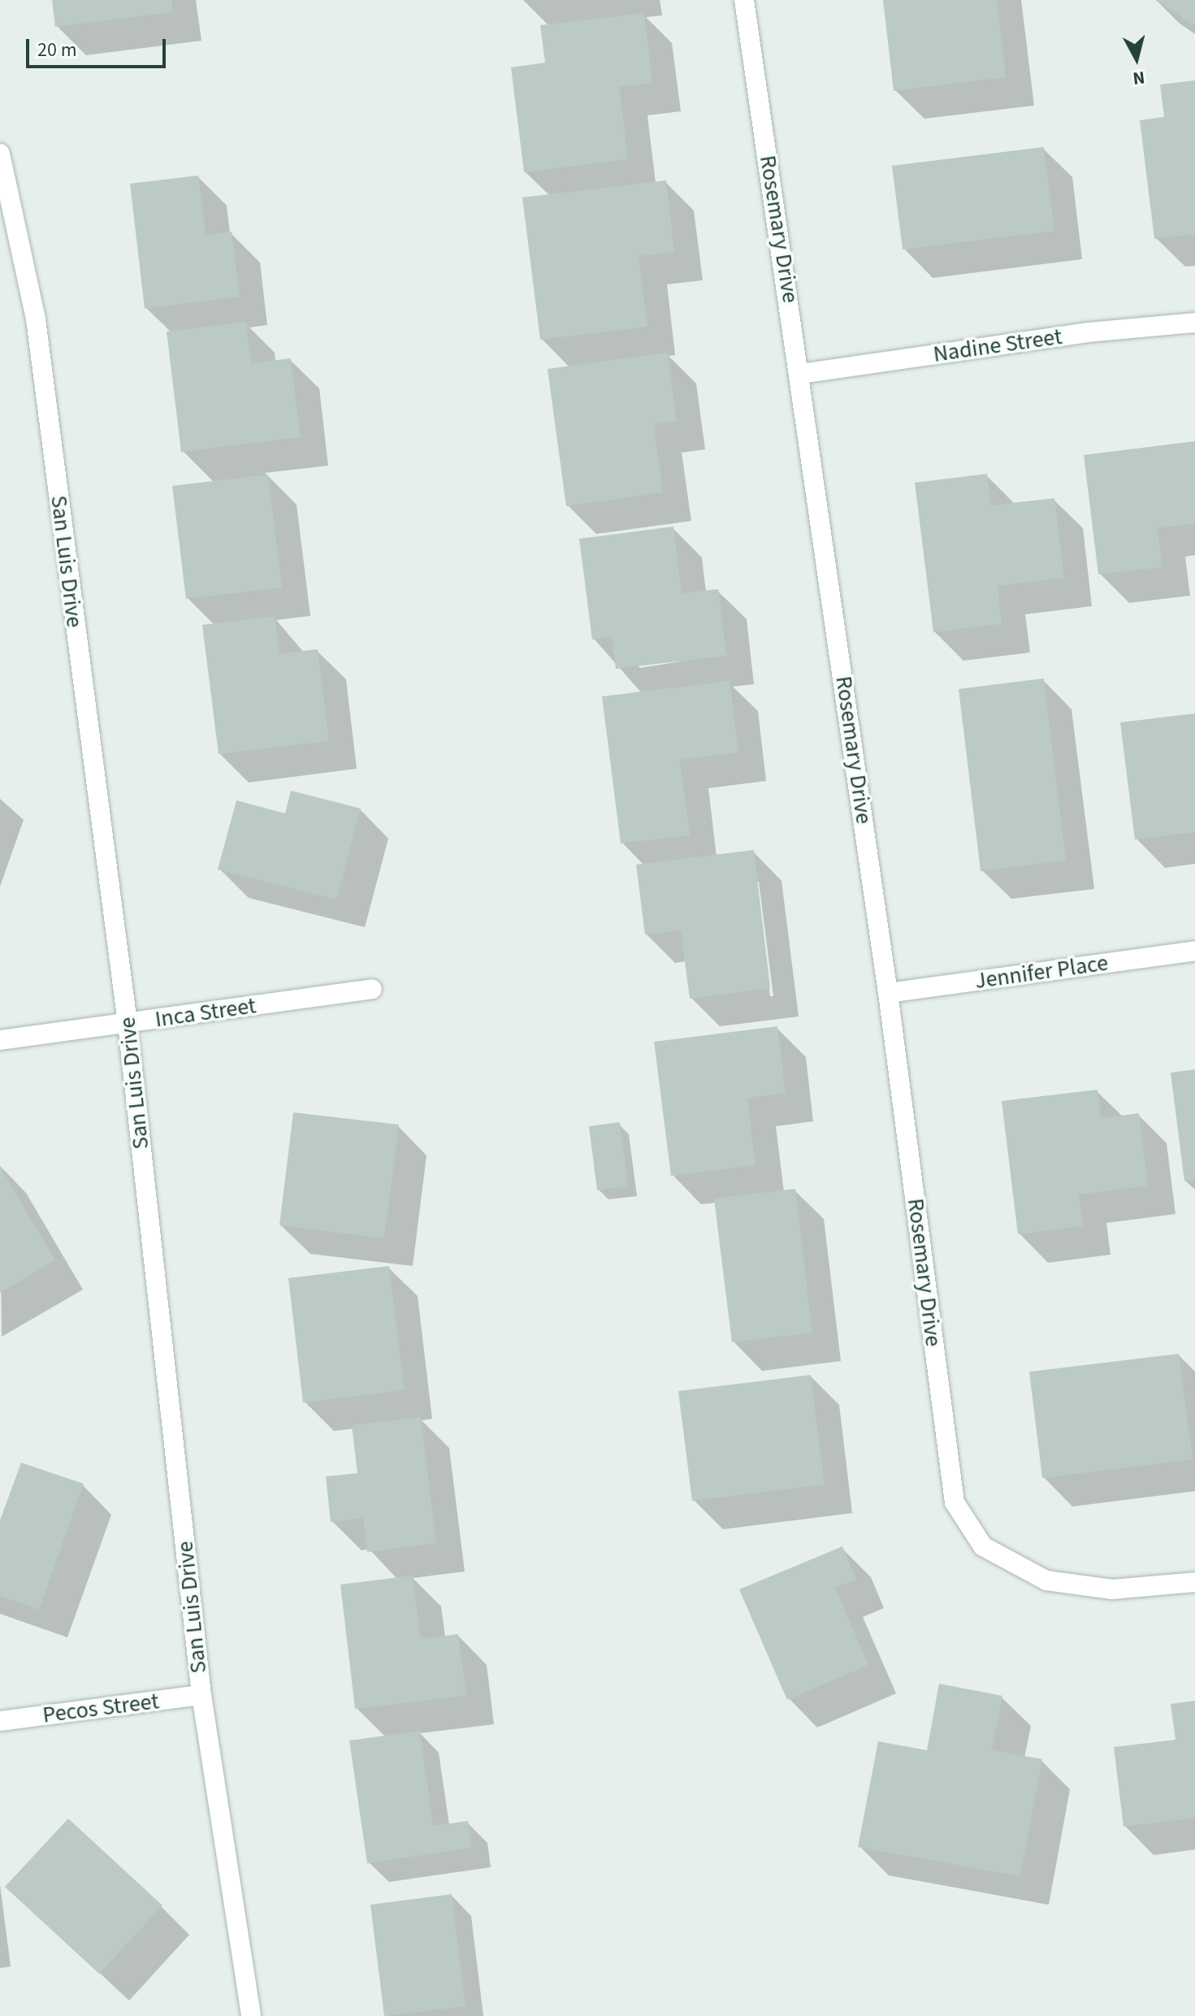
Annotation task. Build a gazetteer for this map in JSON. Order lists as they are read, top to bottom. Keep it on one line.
{"streets":{"street":["Rosemary Drive","Nadine Street","San Luis Drive","Jennifer Place","Inca Street","Pecos Street"]},"crossings":[["Rosemary Drive","Nadine Street"],["Rosemary Drive","Jennifer Place"],["San Luis Drive","Inca Street"],["San Luis Drive","Pecos Street"]],"scale_bar":"20 m","north":"bottom"}
